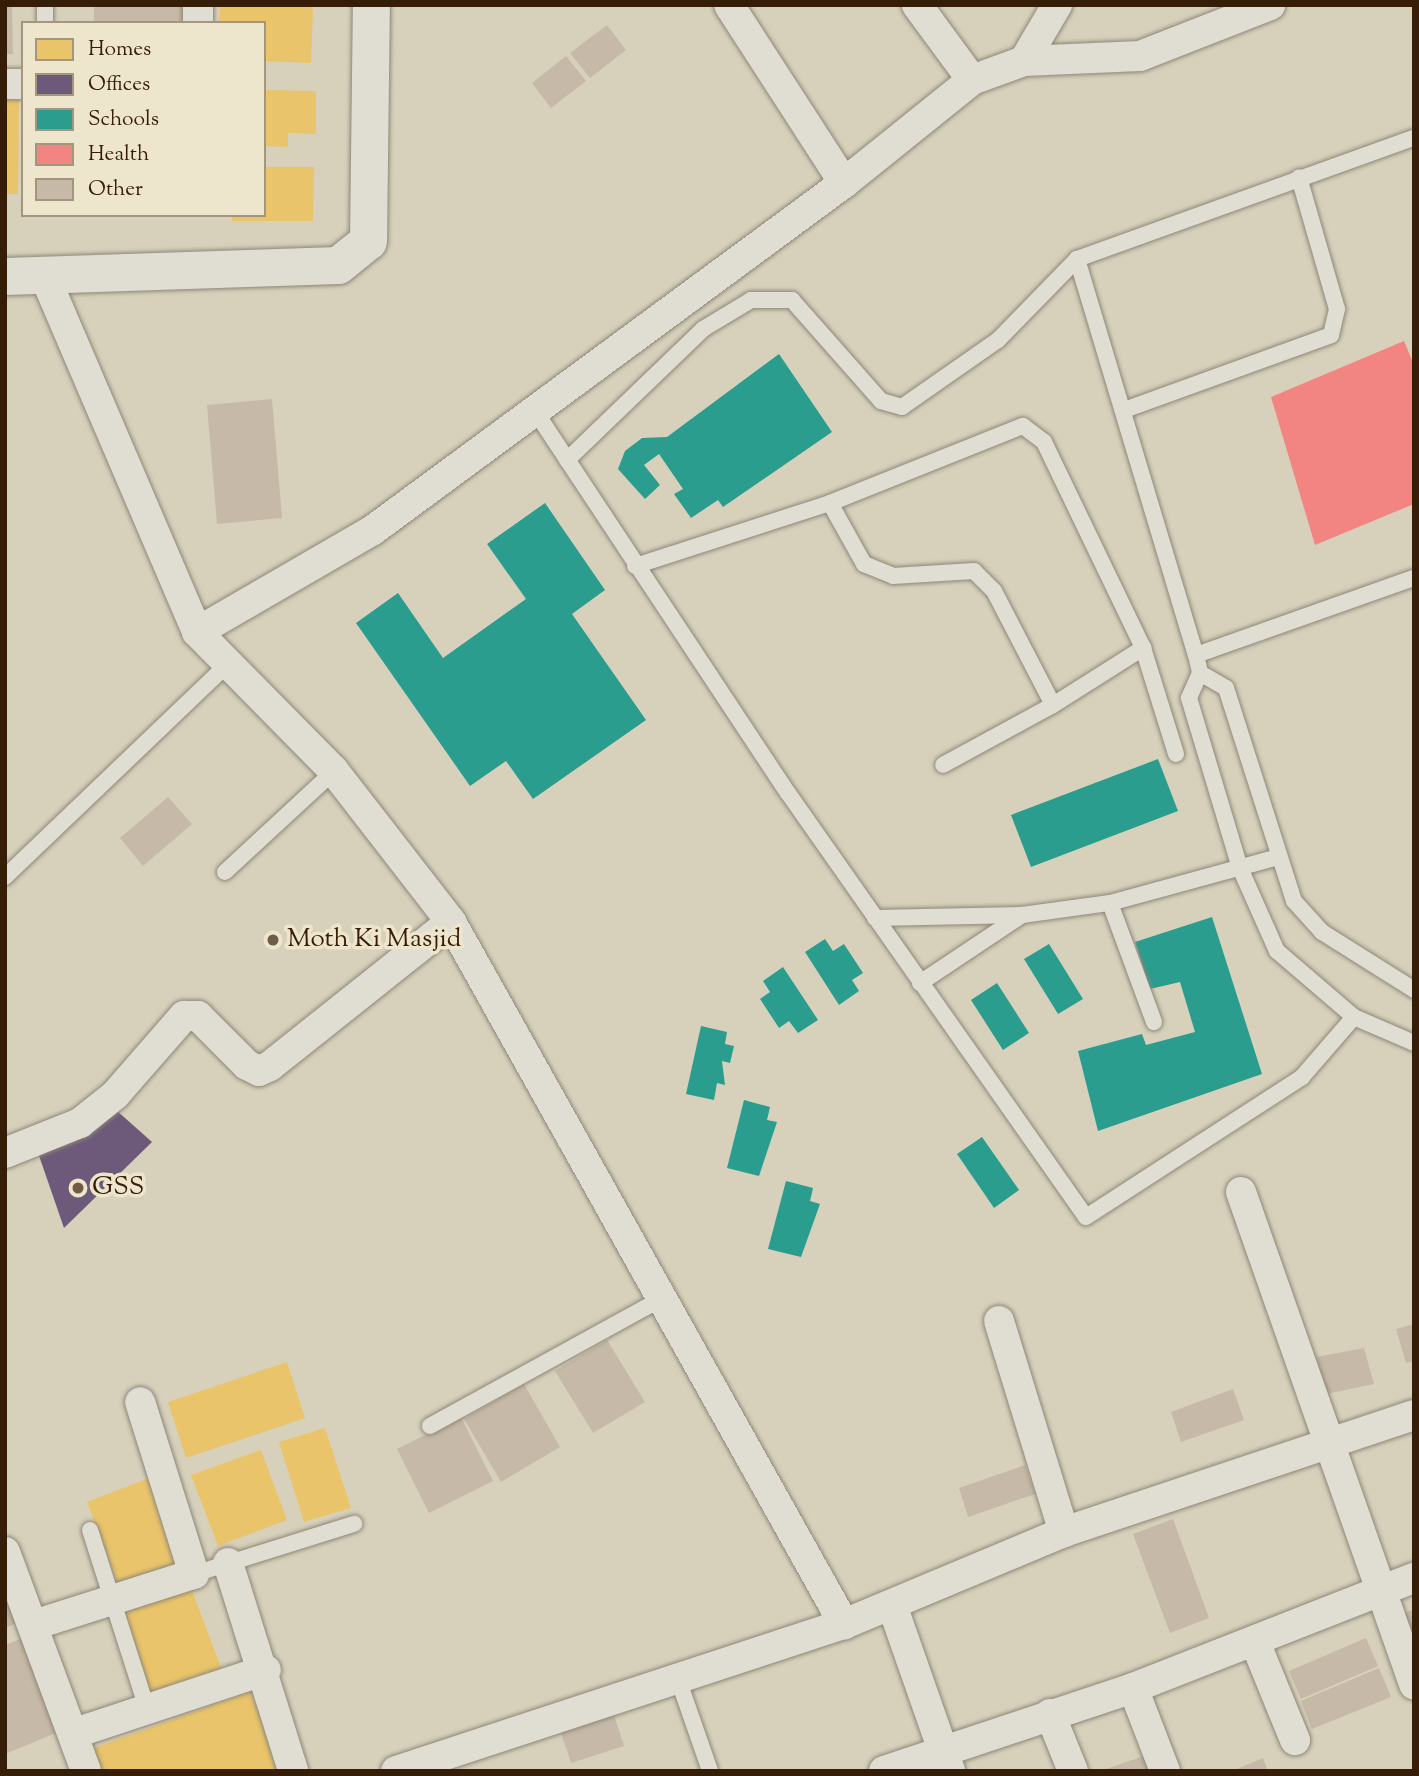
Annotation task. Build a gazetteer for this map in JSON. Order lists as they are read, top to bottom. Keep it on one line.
{"places":["Moth Ki Masjid","GSS"],"legend":["Homes","Offices","Schools","Health","Other"]}
